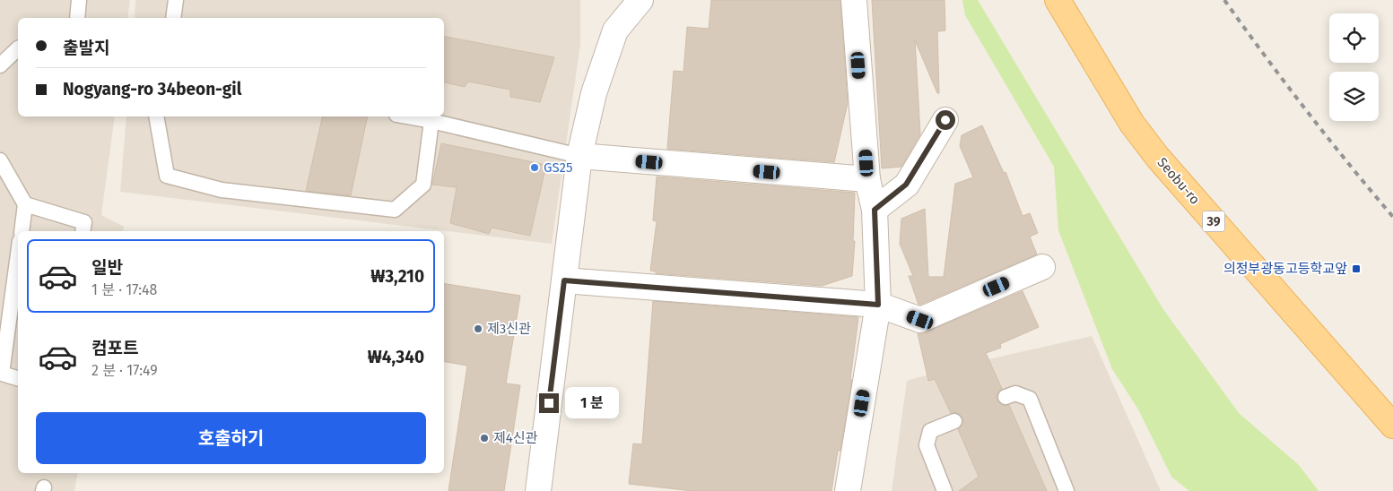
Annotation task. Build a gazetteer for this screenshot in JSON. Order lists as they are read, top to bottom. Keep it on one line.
{"streets":{"main road":["Seobu-ro","39"]},"places":{"other":["GS25","제3신관","제4신관"],"transit":["의정부광동고등학교앞"]},"page":{"banner":["출발지","Nogyang-ro 34beon-gil"],"list":[{"name":"일반","note":"1 분 · 17:48","value":"₩3,210"},{"name":"컴포트","note":"2 분 · 17:49","value":"₩4,340"}],"bubble":"1 분","buttons":"호출하기"}}
